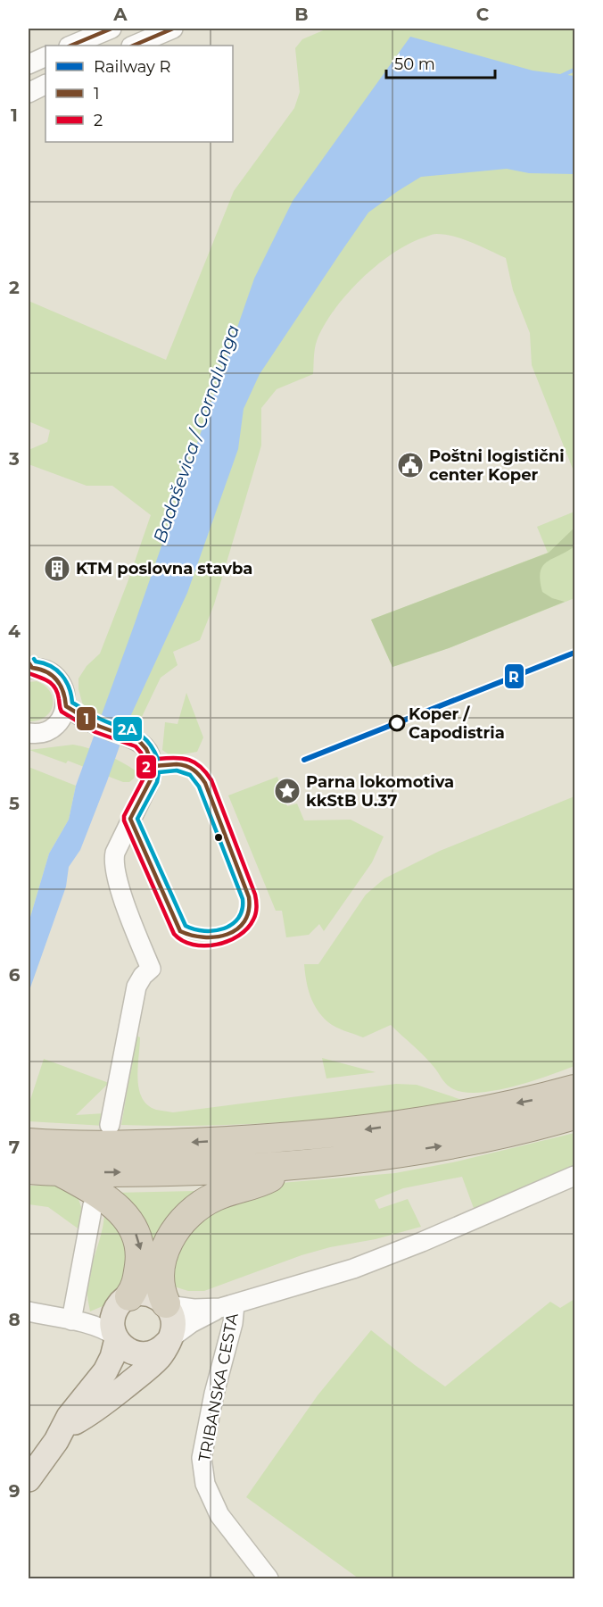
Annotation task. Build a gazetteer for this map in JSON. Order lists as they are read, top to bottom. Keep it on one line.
{"streets":{"street":["TRIBANSKA CESTA"]},"water":["Badaševica / Cornalunga"],"places":{"public building":["Poštni logistični center Koper"],"building":["KTM poslovna stavba"],"other":["Koper / Capodistria"],"place":["Parna lokomotiva kkStB U.37"]},"lines":["transit line 1","rail line R","transit line 2A","transit line 2"],"legend":["Railway R","1","2"],"scale_bar":"50 m","grid":{"columns":["A","B","C"],"rows":["1","2","3","4","5","6","7","8","9"]}}
